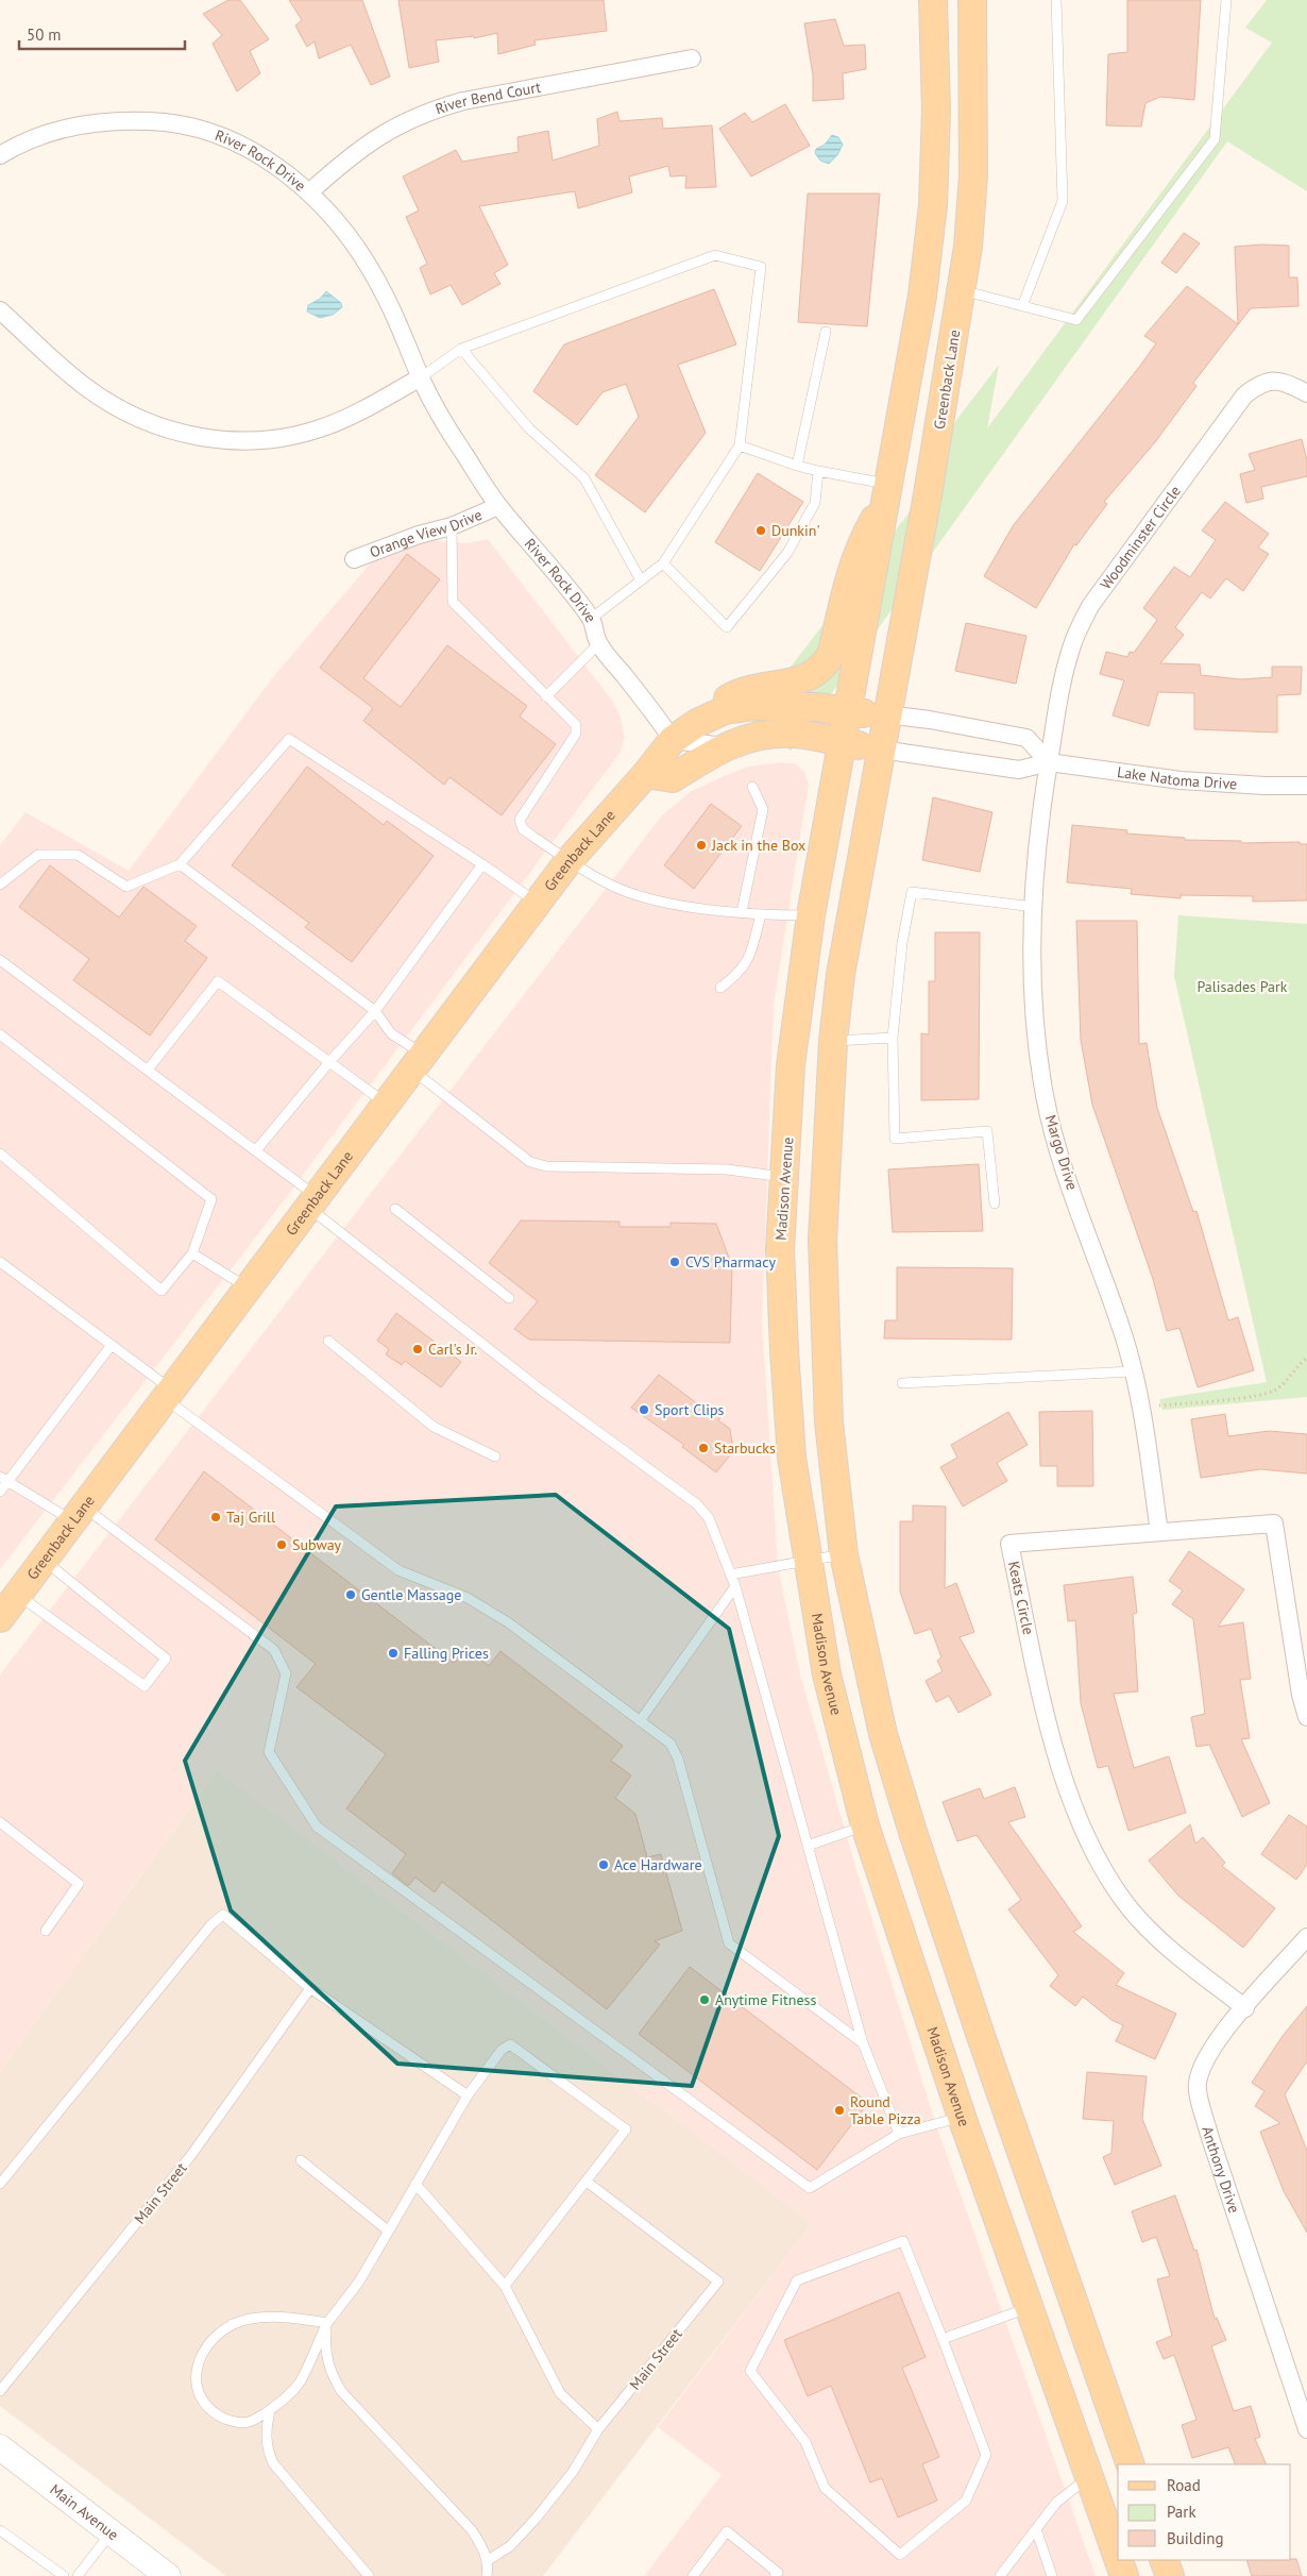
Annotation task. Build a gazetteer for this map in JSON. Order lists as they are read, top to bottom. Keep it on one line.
{"streets":{"main road":["Greenback Lane","Madison Avenue"],"street":["River Bend Court","River Rock Drive","Orange View Drive","Woodminster Circle","Lake Natoma Drive","Margo Drive","Keats Circle","Anthony Drive","Main Avenue"],"lane":["Main Street"]},"crossings":[["River Bend Court","River Rock Drive"],["River Rock Drive","Greenback Lane"],["River Rock Drive","Orange View Drive"],["Greenback Lane","Madison Avenue"],["Woodminster Circle","Lake Natoma Drive"],["Woodminster Circle","Margo Drive"],["Lake Natoma Drive","Margo Drive"],["Margo Drive","Keats Circle"],["Keats Circle","Anthony Drive"]],"parks":["Palisades Park"],"places":["Dunkin'","Jack in the Box","CVS Pharmacy","Carl's Jr.","Sport Clips","Starbucks","Taj Grill","Subway","Gentle Massage","Falling Prices","Ace Hardware","Anytime Fitness","Round Table Pizza"],"legend":["Road","Park","Building"],"scale_bar":"50 m"}
